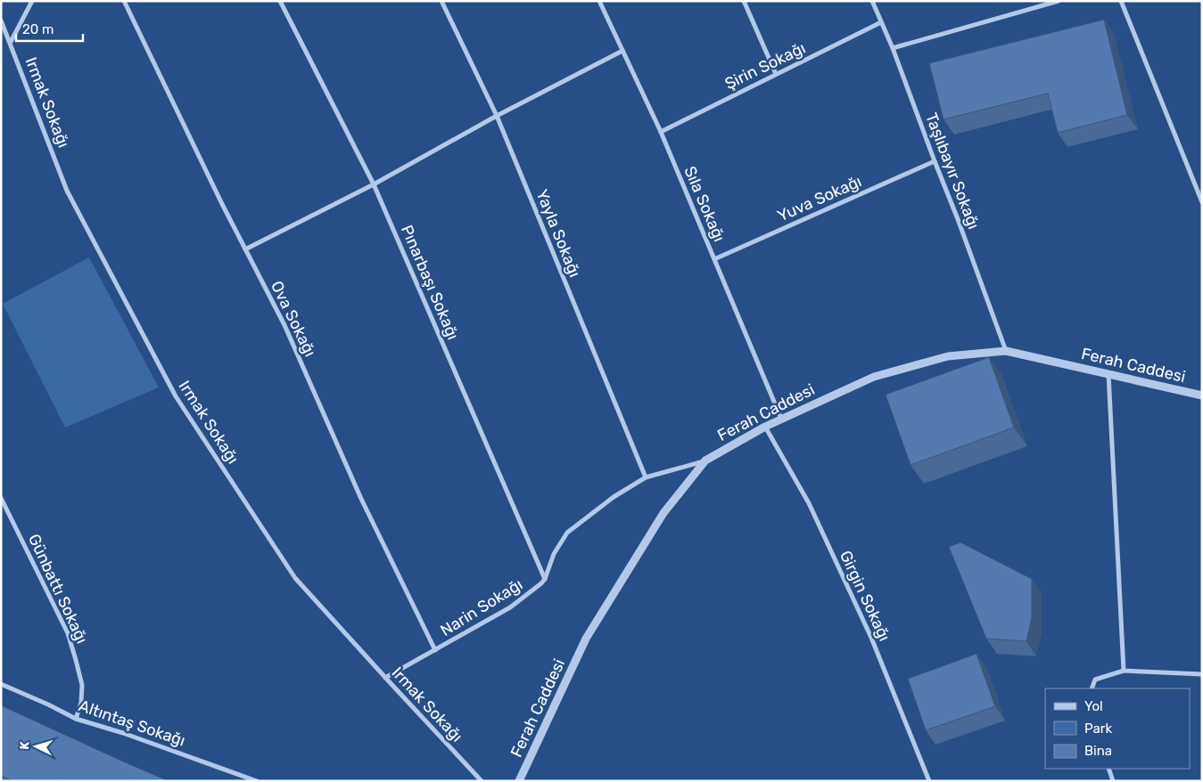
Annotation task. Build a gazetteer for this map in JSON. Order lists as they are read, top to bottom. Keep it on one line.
{"streets":{"street":["Şirin Sokağı","Irmak Sokağı","Taşlıbayır Sokağı","Yuva Sokağı","Sıla Sokağı","Yayla Sokağı","Pınarbaşı Sokağı","Ova Sokağı","Ferah Caddesi","Günbattı Sokağı","Girgin Sokağı","Narin Sokağı","Altıntaş Sokağı"]},"crossings":[["Şirin Sokağı","Taşlıbayır Sokağı"],["Şirin Sokağı","Sıla Sokağı"],["Irmak Sokağı","Narin Sokağı"],["Taşlıbayır Sokağı","Yuva Sokağı"],["Taşlıbayır Sokağı","Ferah Caddesi"],["Yuva Sokağı","Sıla Sokağı"],["Sıla Sokağı","Ferah Caddesi"],["Yayla Sokağı","Narin Sokağı"],["Pınarbaşı Sokağı","Narin Sokağı"],["Ova Sokağı","Narin Sokağı"],["Ferah Caddesi","Girgin Sokağı"],["Ferah Caddesi","Narin Sokağı"],["Günbattı Sokağı","Altıntaş Sokağı"]],"legend":["Yol","Park","Bina"],"scale_bar":"20 m","north":"left"}
